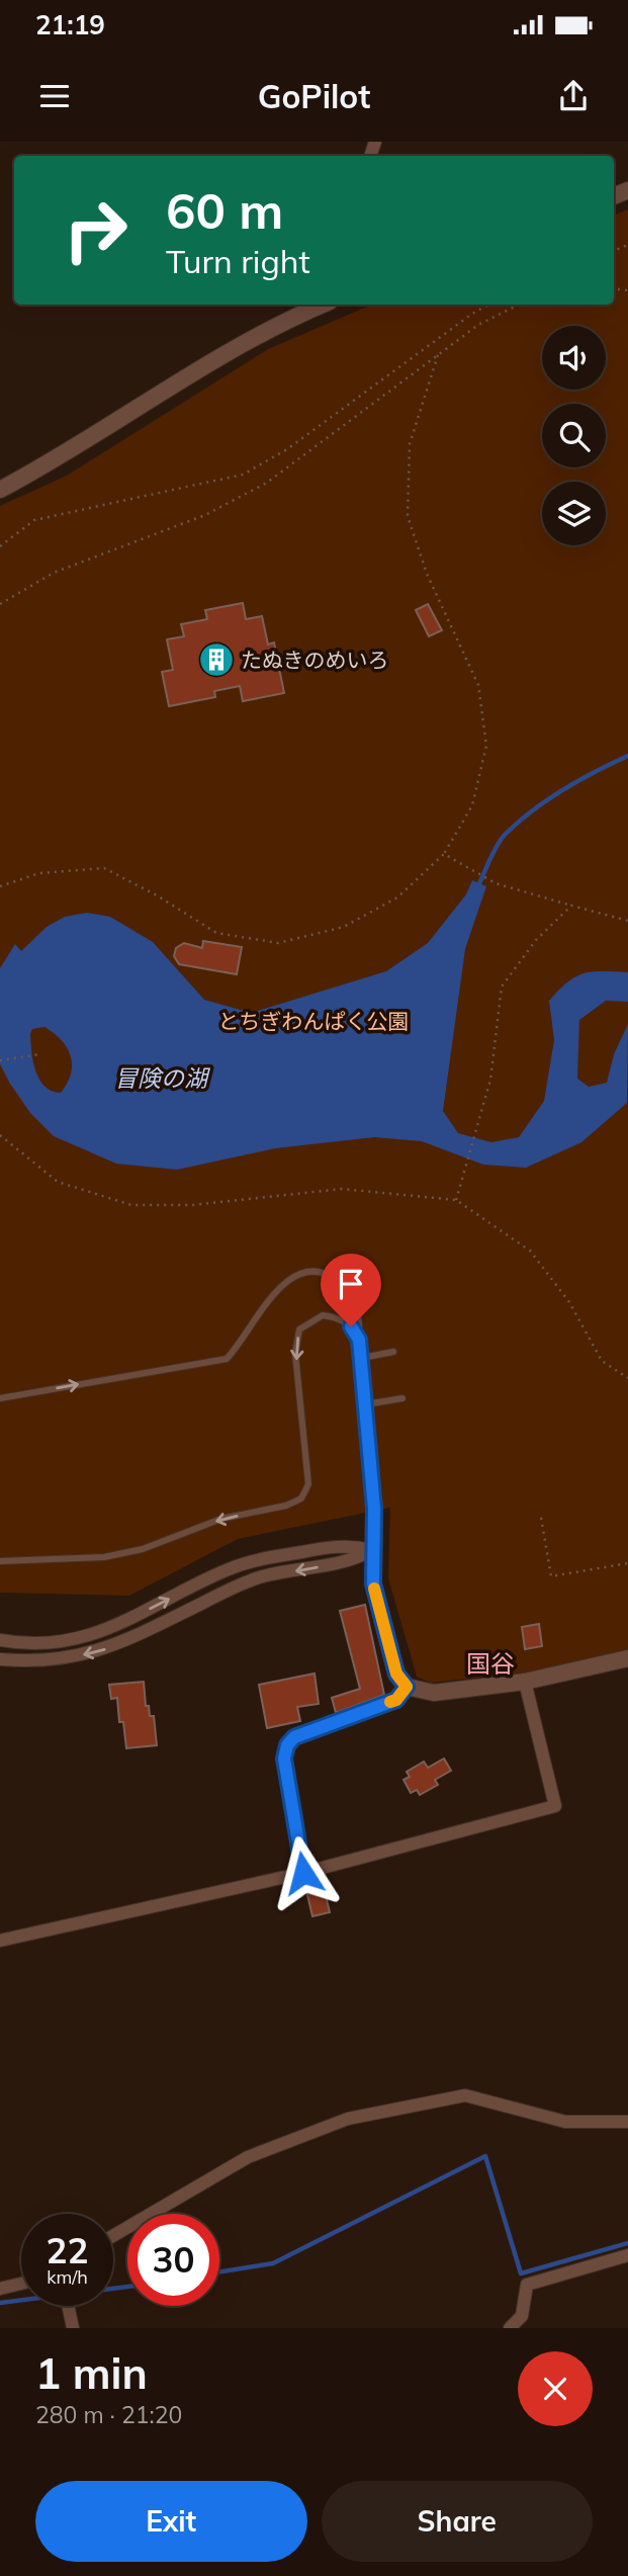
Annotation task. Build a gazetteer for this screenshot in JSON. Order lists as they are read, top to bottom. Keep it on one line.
{"districts":["国谷"],"water":["冒険の湖"],"parks":["とちぎわんぱく公園"],"places":{"building":["たぬきのめいろ"]},"page":{"status":"21:19","header":"GoPilot","turn":["60 m","Turn right"],"speed":"22 km/h","limit":"30","heading":["1 min","280 m · 21:20"],"buttons":["Exit","Share"]}}
